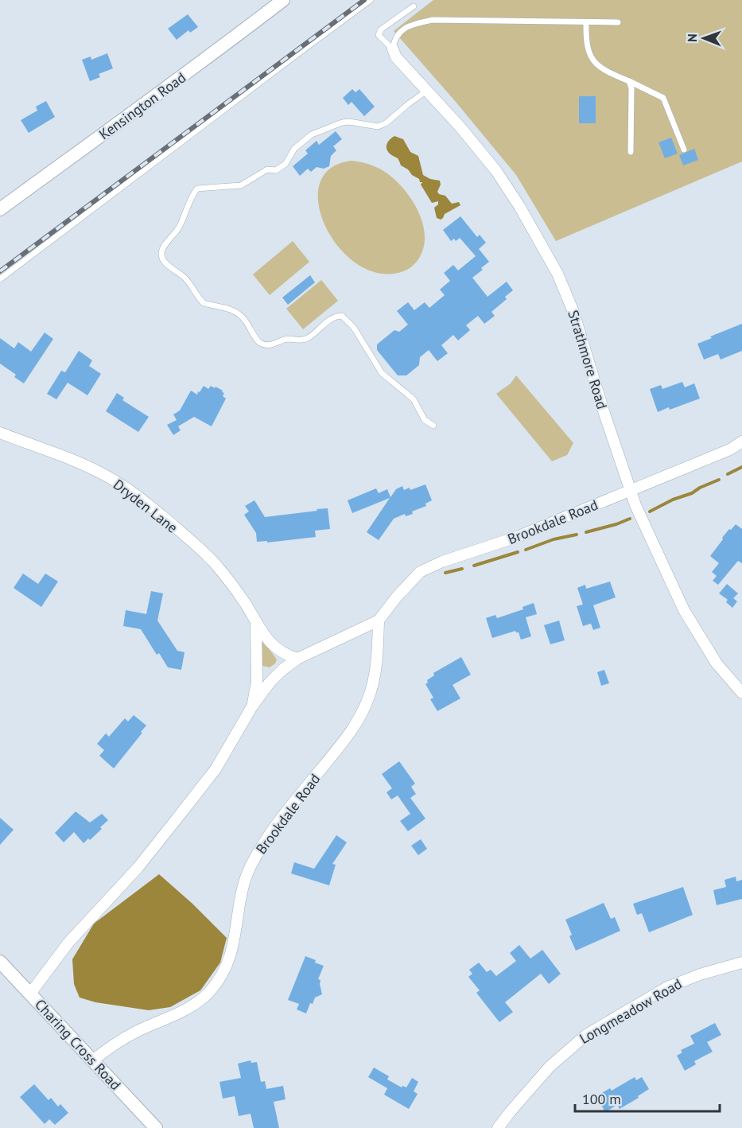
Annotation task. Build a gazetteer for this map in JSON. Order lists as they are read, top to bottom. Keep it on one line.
{"streets":{"street":["Kensington Road","Strathmore Road","Dryden Lane","Brookdale Road","Longmeadow Road","Charing Cross Road"]},"crossings":[["Strathmore Road","Brookdale Road"],["Dryden Lane","Brookdale Road"],["Brookdale Road","Charing Cross Road"]],"scale_bar":"100 m","north":"left"}
